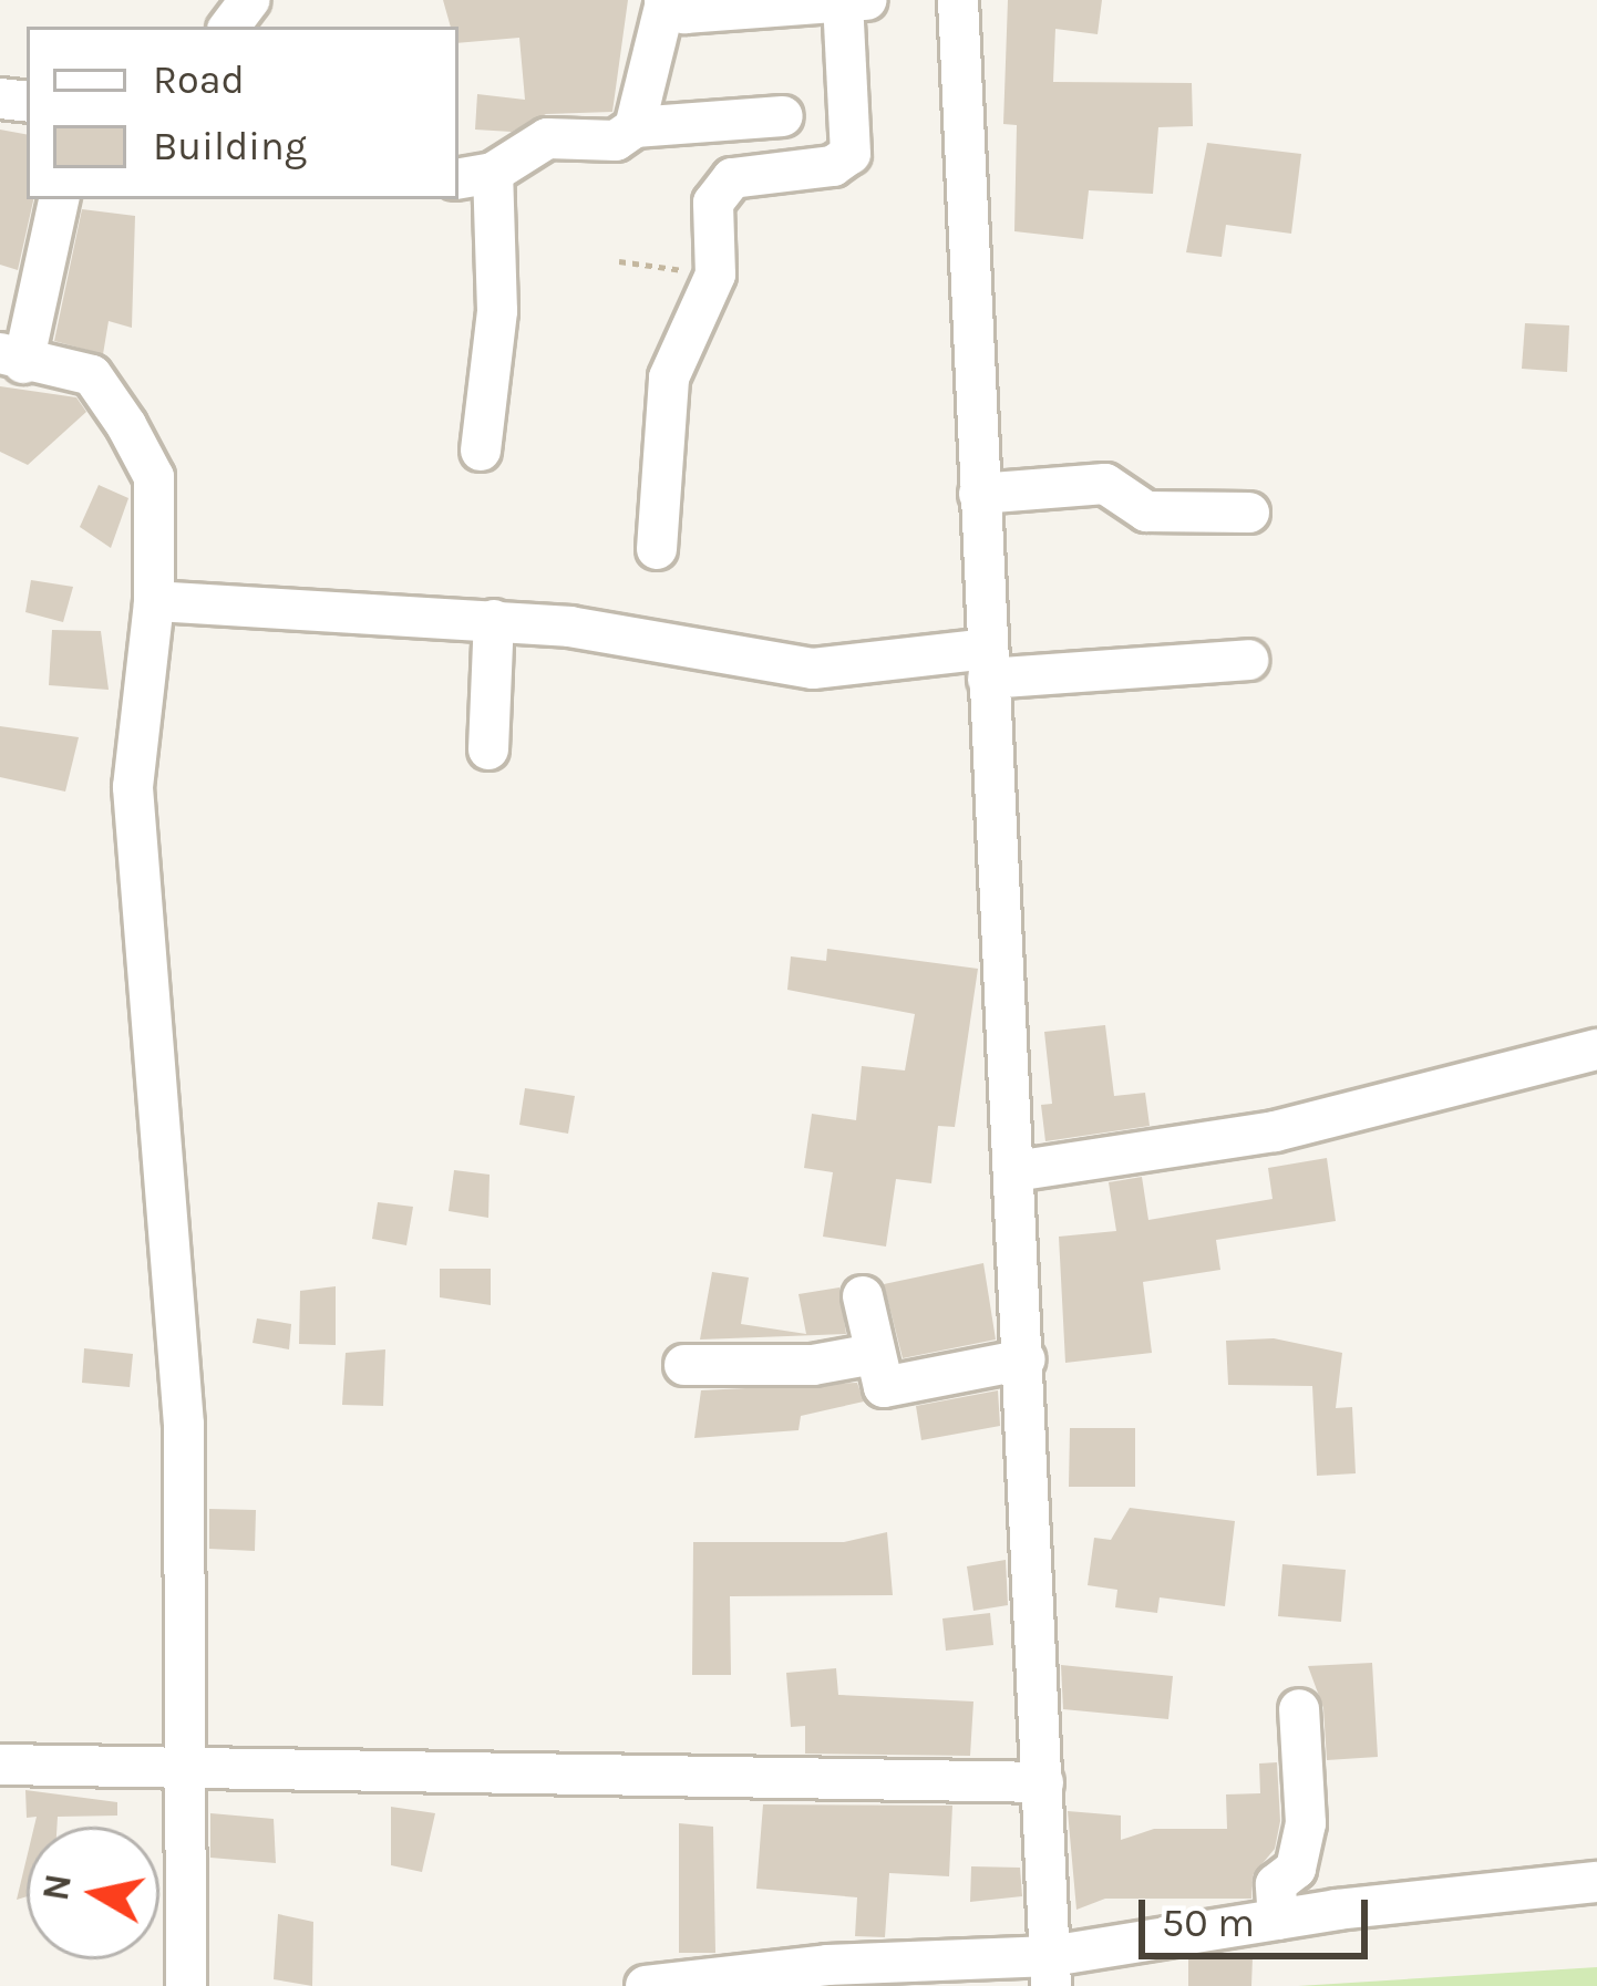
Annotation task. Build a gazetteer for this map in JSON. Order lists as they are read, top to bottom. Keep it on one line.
{"legend":["Road","Building"],"scale_bar":"50 m","north":"left"}
